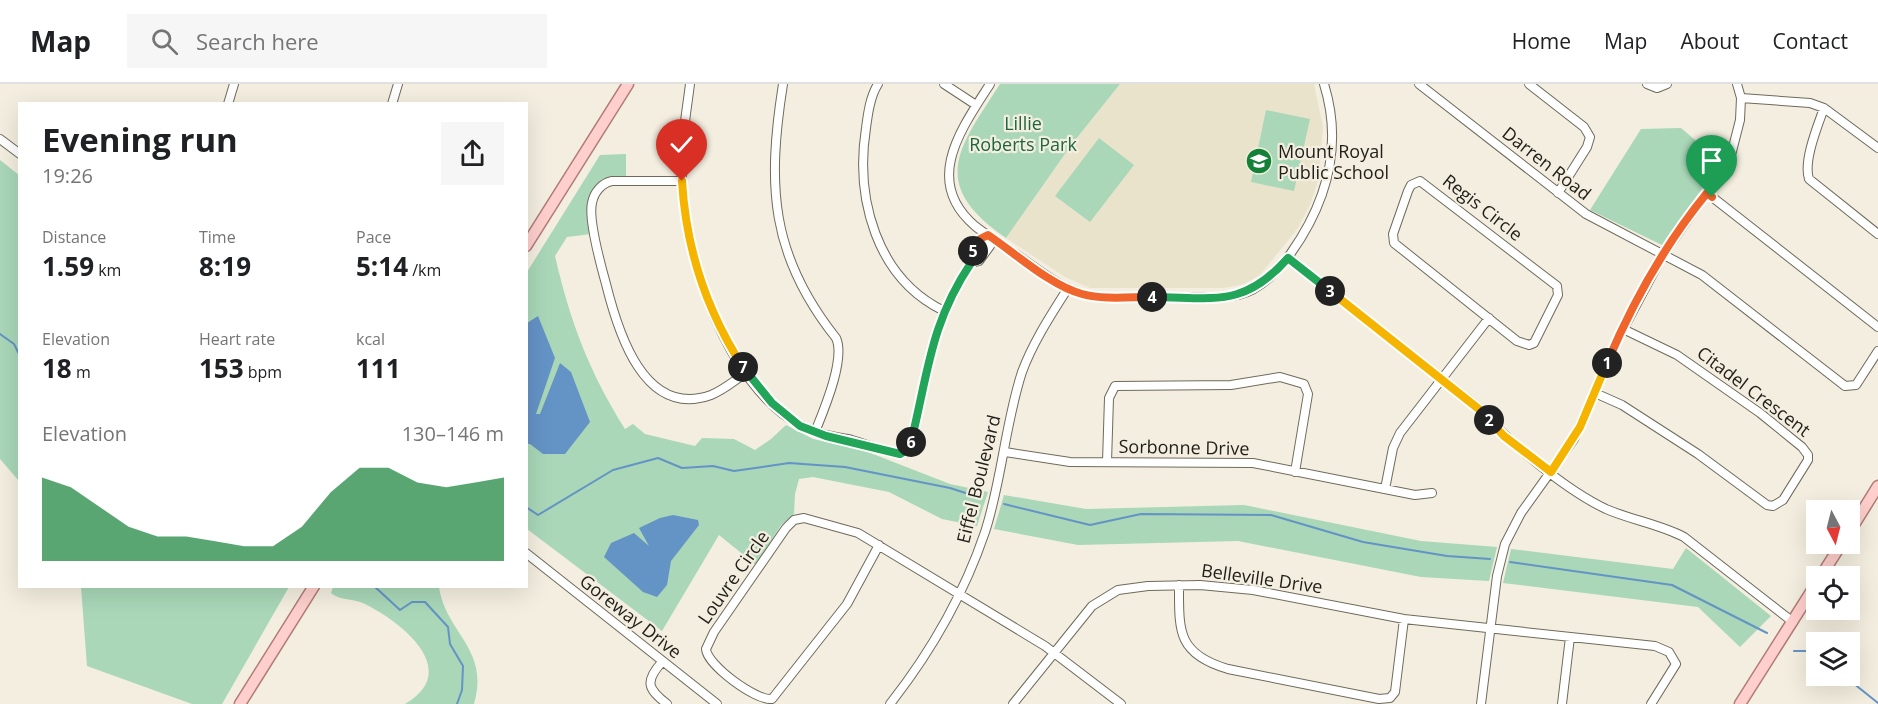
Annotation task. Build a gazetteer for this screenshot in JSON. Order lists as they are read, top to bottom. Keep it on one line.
{"streets":{"street":["Darren Road","Regis Circle","Citadel Crescent","Sorbonne Drive","Eiffel Boulevard","Louvre Circle","Belleville Drive","Goreway Drive"]},"crossings":[["Sorbonne Drive","Eiffel Boulevard"],["Eiffel Boulevard","Louvre Circle"],["Louvre Circle","Belleville Drive"]],"parks":["Lillie Roberts Park"],"places":{"school or university":["Mount Royal Public School"]},"north":"bottom","page":{"header":"Map","search":"Search here","nav":["Home","Map","About","Contact"],"heading":["Evening run","19:26"],"stats":[["Distance","1.59 km"],["Time","8:19"],["Pace","5:14 /km"],["Elevation","18 m"],["Heart rate","153 bpm"],["kcal","111"]],"pins":["5","3","4","1","7","2","6"],"chart":["Elevation","130–146 m"]}}
